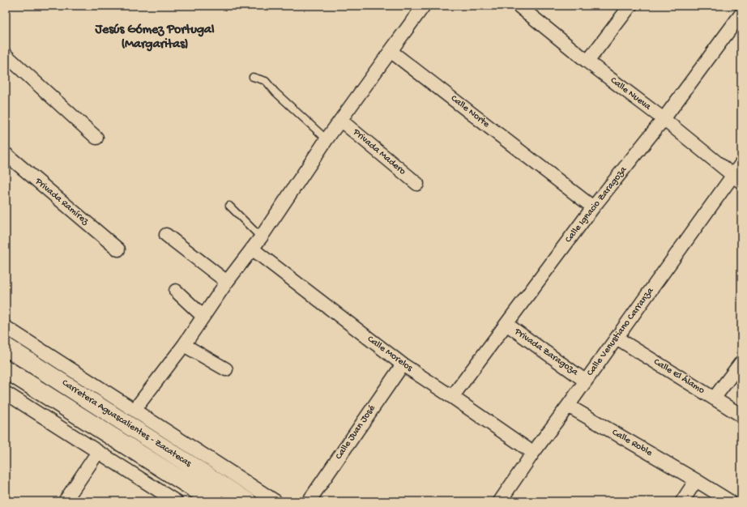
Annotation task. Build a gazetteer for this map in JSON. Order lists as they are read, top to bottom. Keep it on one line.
{"streets":{"highway":["Carretera Aguascalientes - Zacatecas"],"street":["Calle Nueva","Calle Norte","Privada Madero","Privada Ramírez","Calle Ignacio Zaragoza","Calle Venustiano Carranza","Privada Zaragoza","Calle Morelos","Calle El Álamo","Calle Juan José","Calle Roble"]},"crossings":[["Calle Nueva","Calle Ignacio Zaragoza"],["Calle Nueva","Calle Venustiano Carranza"],["Calle Norte","Calle Ignacio Zaragoza"],["Calle Ignacio Zaragoza","Privada Zaragoza"],["Calle Ignacio Zaragoza","Calle Morelos"],["Calle Venustiano Carranza","Privada Zaragoza"],["Calle Venustiano Carranza","Calle Morelos"],["Calle Venustiano Carranza","Calle El Álamo"],["Calle Venustiano Carranza","Calle Roble"],["Calle Morelos","Calle Juan José"]],"districts":["Jesús Gómez Portugal (Margaritas)"]}
